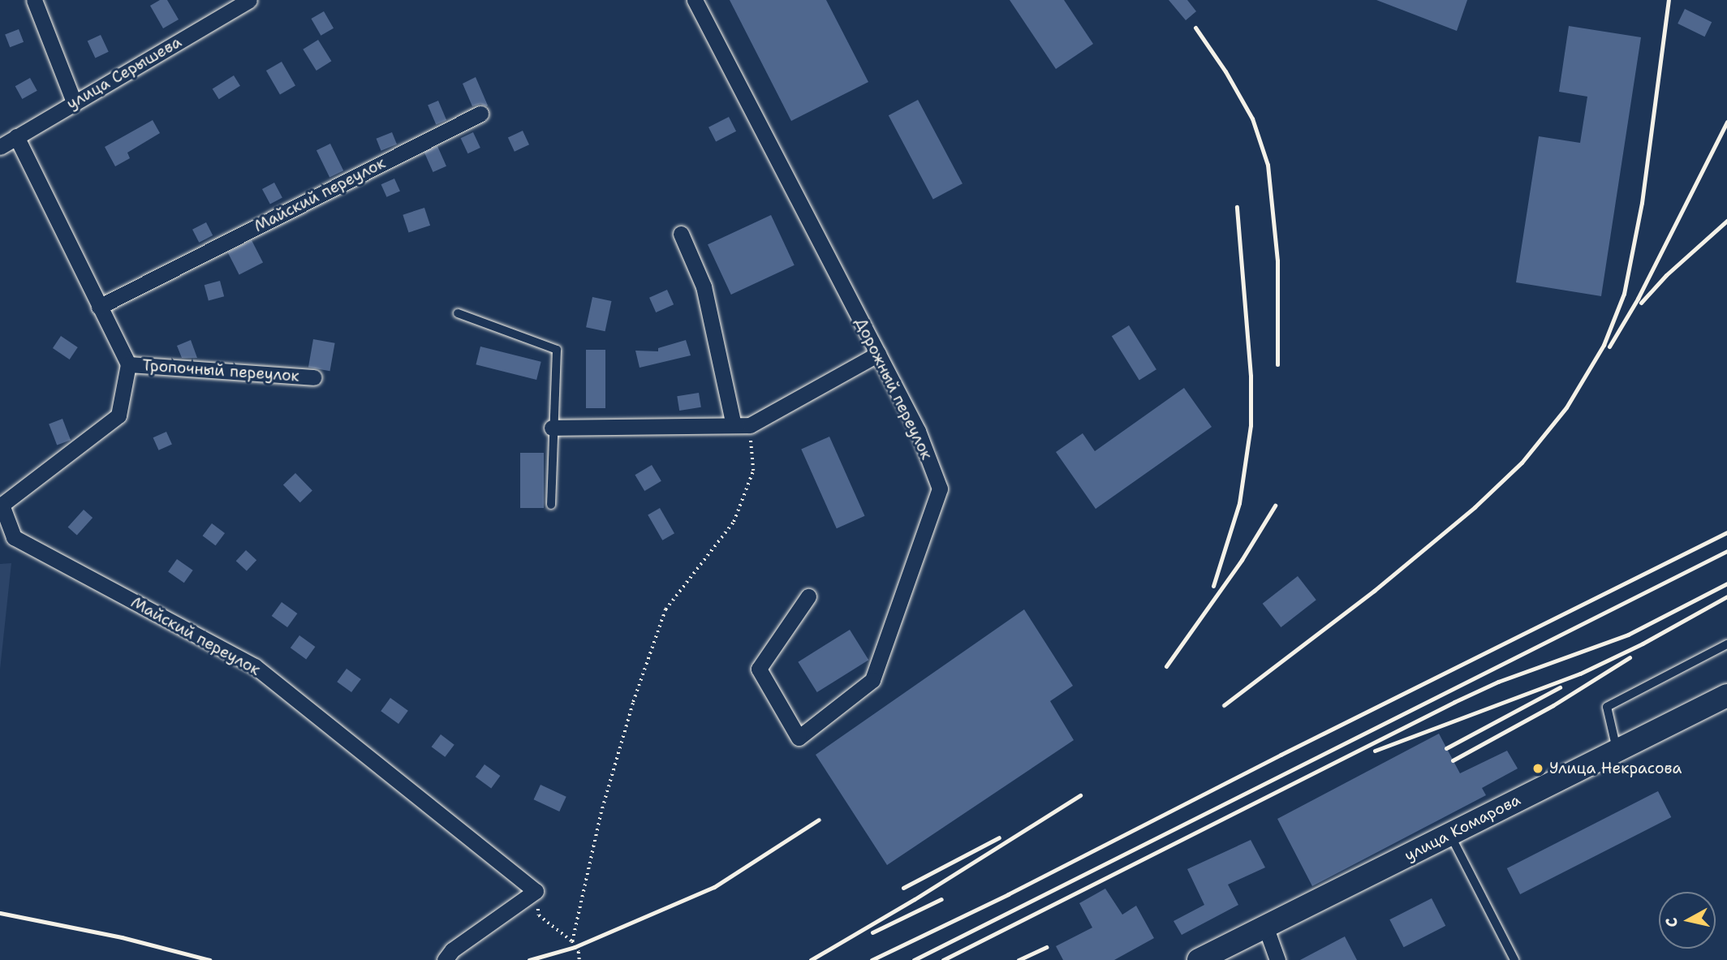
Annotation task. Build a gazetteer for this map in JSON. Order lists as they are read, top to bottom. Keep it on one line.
{"streets":{"main road":["улица Комарова"],"street":["улица Серышева","Майский переулок","Тропочный переулок","Дорожный переулок"]},"crossings":[["Майский переулок","Тропочный переулок"]],"places":["Улица Некрасова"],"north":"left"}
